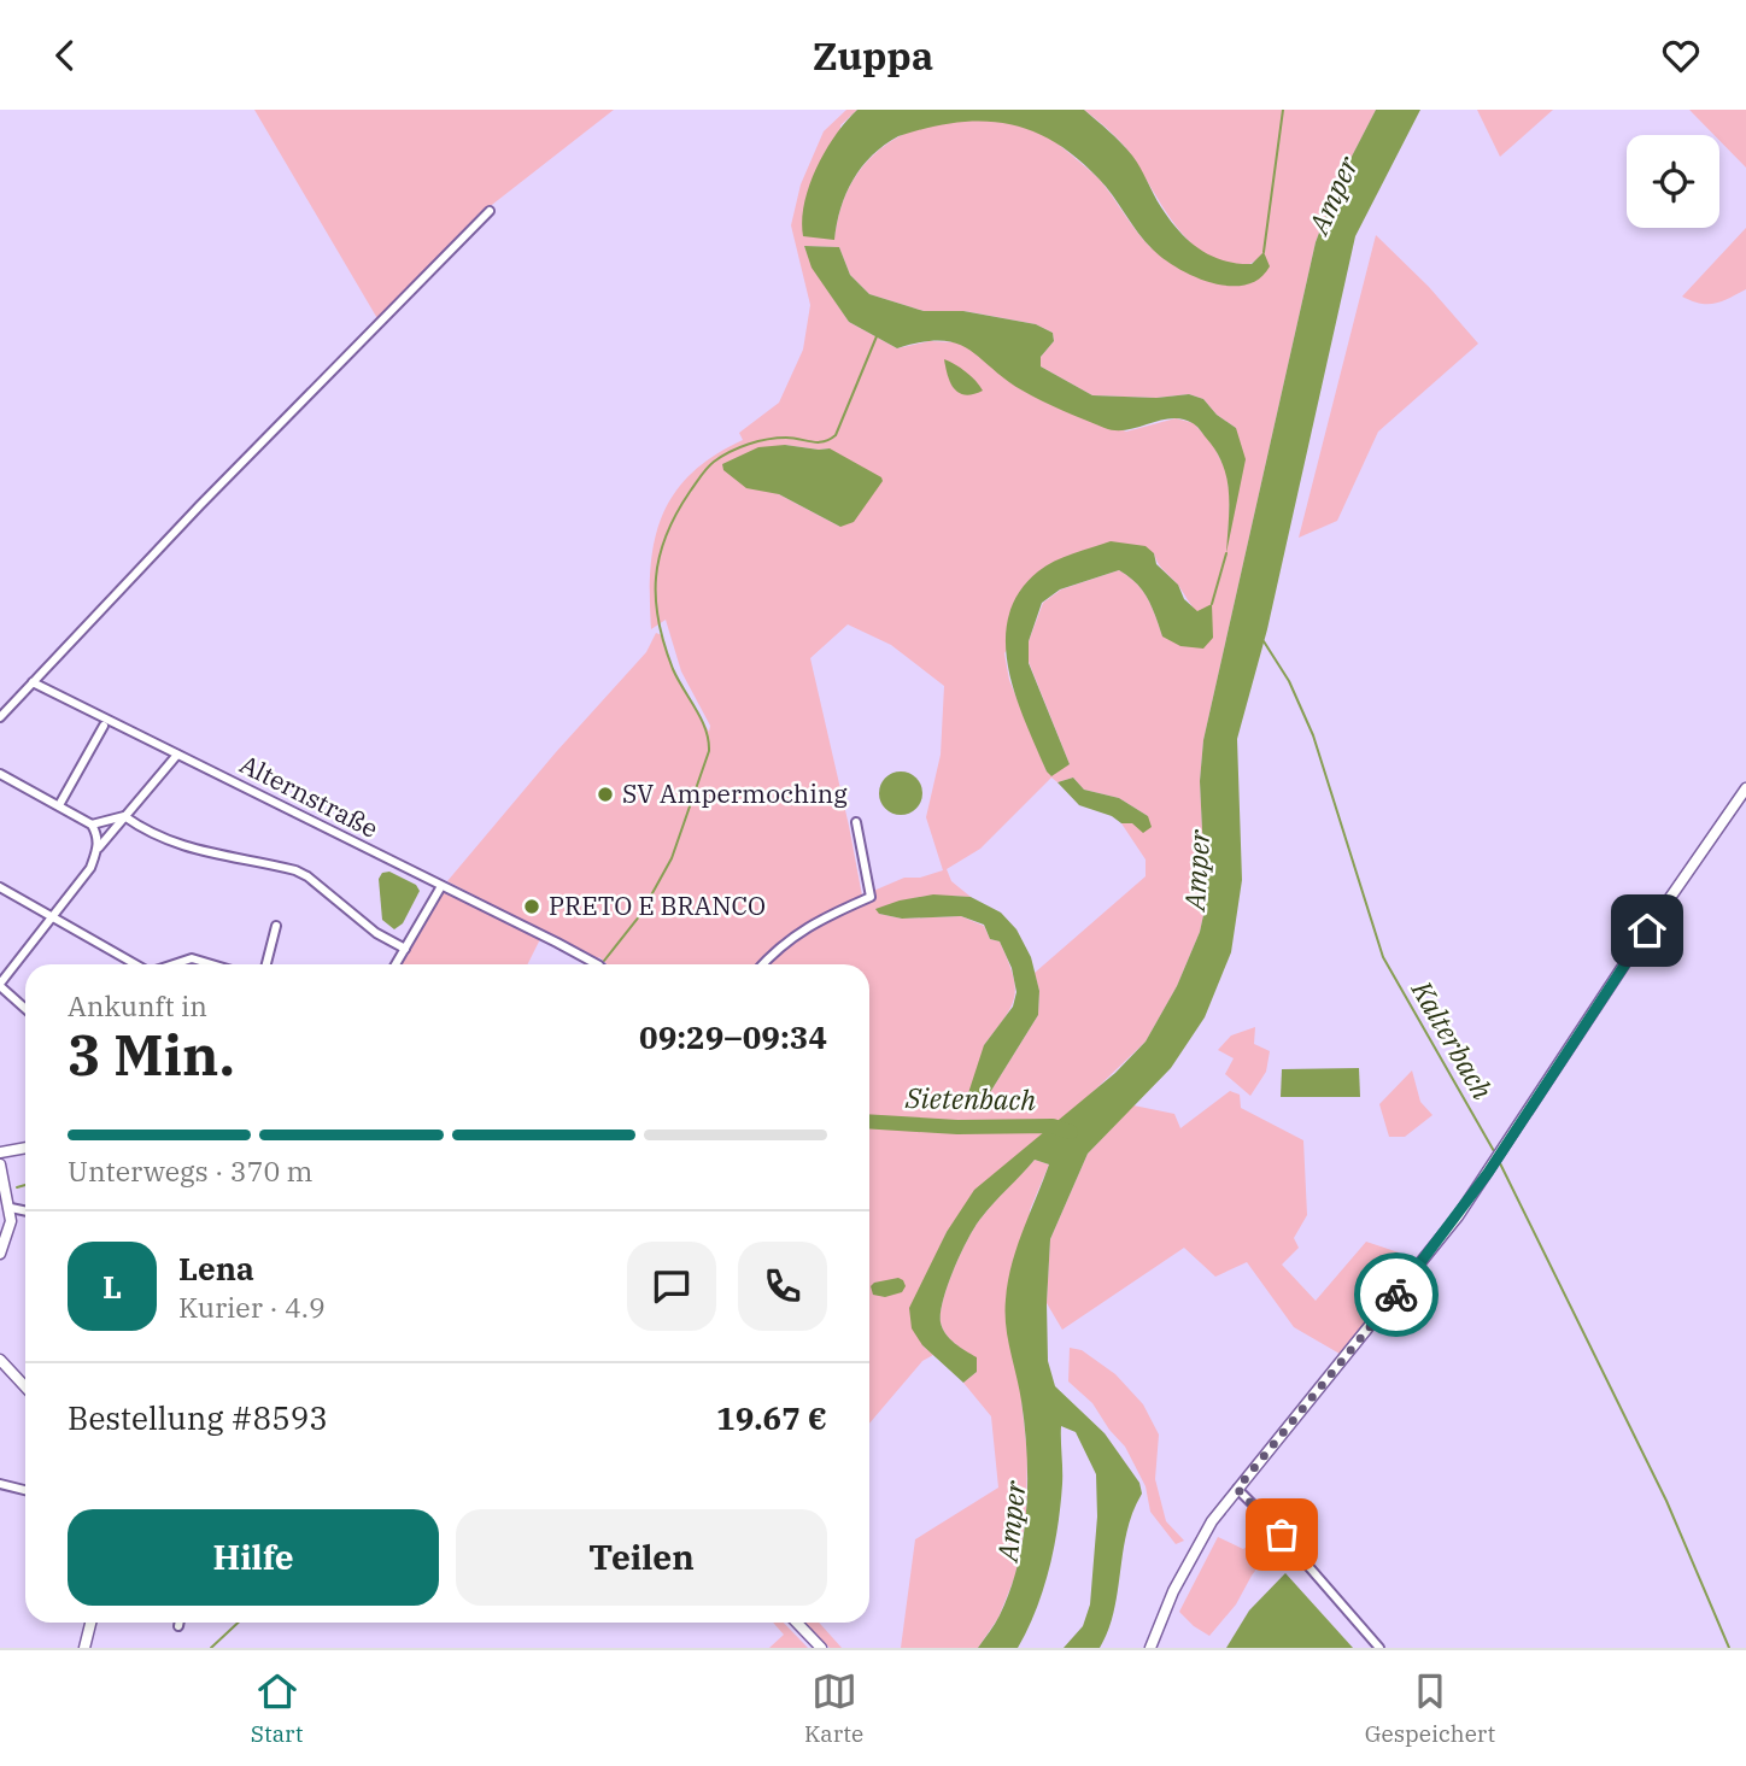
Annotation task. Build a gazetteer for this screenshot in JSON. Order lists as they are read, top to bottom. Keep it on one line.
{"streets":{"street":["Alternstraße"]},"water":["Amper","Kalterbach","Sietenbach"],"places":["SV Ampermoching","PRETO E BRANCO"],"page":{"header":"Zuppa","heading":["3 Min.","Ankunft in","09:29–09:34"],"panel":["Lena","Kurier · 4.9","Bestellung #8593","19.67 €"],"bar":"Unterwegs · 370 m","round":"L","buttons":["Hilfe","Teilen"],"tabs":["Start","Karte","Gespeichert"]}}
